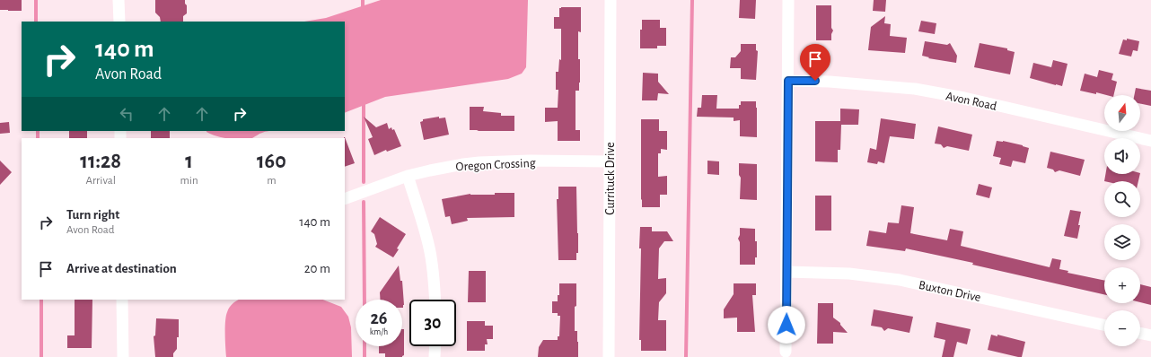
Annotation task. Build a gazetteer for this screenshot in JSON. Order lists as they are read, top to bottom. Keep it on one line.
{"streets":{"street":["Avon Road","Oregon Crossing","Currituck Drive","Buxton Drive"]},"crossings":[["Oregon Crossing","Currituck Drive"]],"north":"top","page":{"turn":["140 m","Avon Road"],"map_buttons":["+","−"],"eta":["11:28","Arrival","1","min","160","m"],"list":[{"name":"Turn right","note":"Avon Road","value":"140 m"},{"name":"Arrive at destination","value":"20 m"}],"speed":"26 km/h","limit":"30"}}
